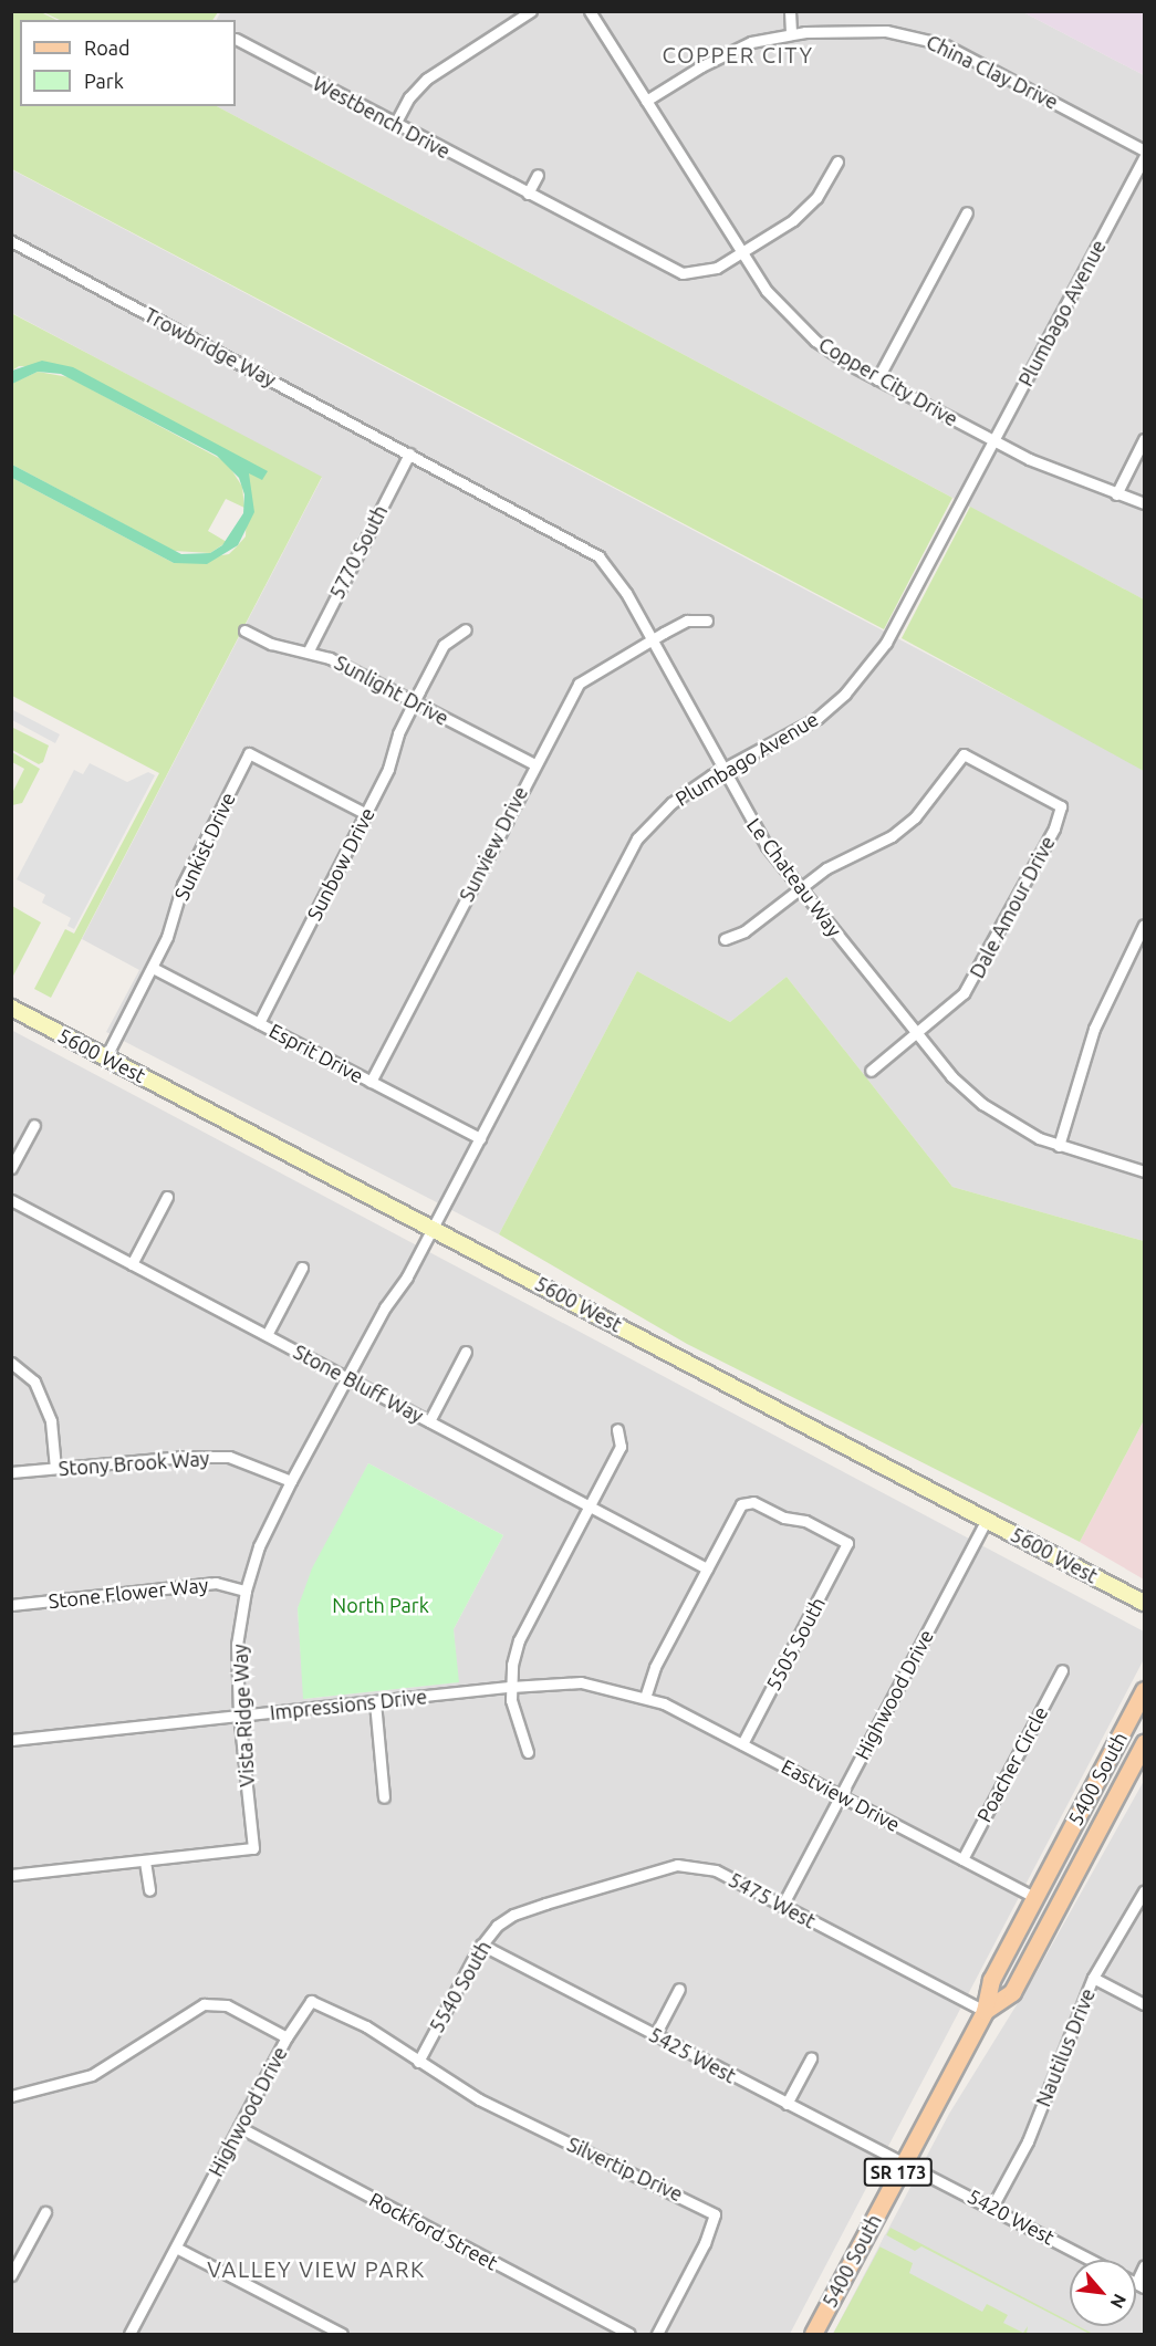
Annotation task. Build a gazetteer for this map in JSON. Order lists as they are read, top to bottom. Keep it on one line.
{"streets":{"main road":["5600 West","5400 South","SR 173"],"street":["China Clay Drive","Westbench Drive","Plumbago Avenue","Trowbridge Way","Copper City Drive","5770 South","Sunlight Drive","Sunview Drive","Sunkist Drive","Sunbow Drive","Le Chateau Way","Dale Amour Drive","Esprit Drive","Stone Bluff Way","Stony Brook Way","Stone Flower Way","5505 South","Highwood Drive","Impressions Drive","Vista Ridge Way","Poacher Circle","Eastview Drive","5475 West","5540 South","Nautilus Drive","5425 West","Silvertip Drive","5420 West","Rockford Street"]},"crossings":[["China Clay Drive","Copper City Drive"],["Westbench Drive","Copper City Drive"],["Plumbago Avenue","Copper City Drive"],["Plumbago Avenue","Le Chateau Way"],["Plumbago Avenue","Esprit Drive"],["Plumbago Avenue","5600 West"],["Plumbago Avenue","Vista Ridge Way"],["Trowbridge Way","5770 South"],["Trowbridge Way","Le Chateau Way"],["5770 South","Sunlight Drive"],["5770 South","Le Chateau Way"],["Sunlight Drive","Sunview Drive"],["Sunlight Drive","Sunbow Drive"],["Sunview Drive","Le Chateau Way"],["Sunview Drive","Esprit Drive"],["Sunkist Drive","Sunbow Drive"],["Sunkist Drive","Esprit Drive"],["Sunkist Drive","5600 West"],["Sunbow Drive","Esprit Drive"],["Le Chateau Way","Dale Amour Drive"],["5600 West","Highwood Drive"],["5600 West","Vista Ridge Way"],["Stone Bluff Way","5505 South"],["Stone Bluff Way","Vista Ridge Way"],["Stony Brook Way","Vista Ridge Way"],["Stone Flower Way","Vista Ridge Way"],["5505 South","Eastview Drive"],["Highwood Drive","Eastview Drive"],["Highwood Drive","5475 West"],["Highwood Drive","5540 South"],["Highwood Drive","Silvertip Drive"],["Highwood Drive","Rockford Street"],["Impressions Drive","Vista Ridge Way"],["Impressions Drive","Eastview Drive"],["Poacher Circle","Eastview Drive"],["5400 South","Eastview Drive"],["5400 South","5475 West"],["5400 South","5425 West"],["5400 South","5420 West"],["5475 West","5540 South"],["5540 South","5425 West"],["5540 South","Silvertip Drive"],["Nautilus Drive","5420 West"],["5425 West","5420 West"]],"districts":["COPPER CITY","VALLEY VIEW PARK"],"parks":["North Park"],"legend":["Road","Park"],"north":"bottom right"}
